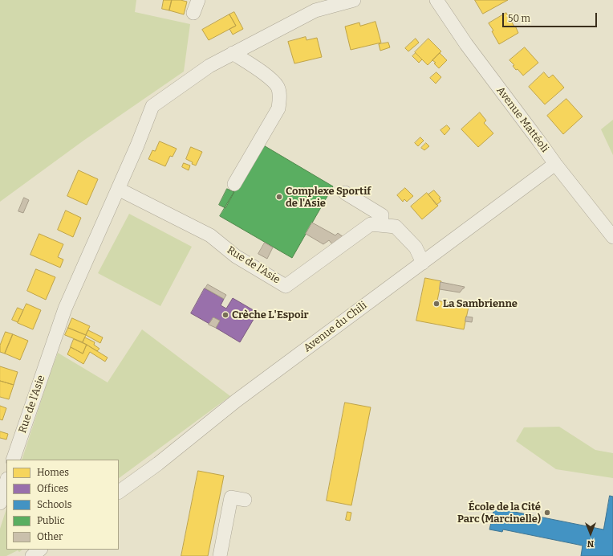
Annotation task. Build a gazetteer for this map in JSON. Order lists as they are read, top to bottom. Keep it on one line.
{"streets":{"street":["Avenue Mattéoli","Rue de l'Asie","Avenue du Chili"]},"crossings":[["Avenue Mattéoli","Avenue du Chili"],["Rue de l'Asie","Avenue du Chili"]],"places":["Complexe Sportif de l'Asie","La Sambrienne","Crèche L'Espoir","École de la Cité Parc (Marcinelle)"],"legend":["Homes","Offices","Schools","Public","Other"],"scale_bar":"50 m","north":"bottom"}
